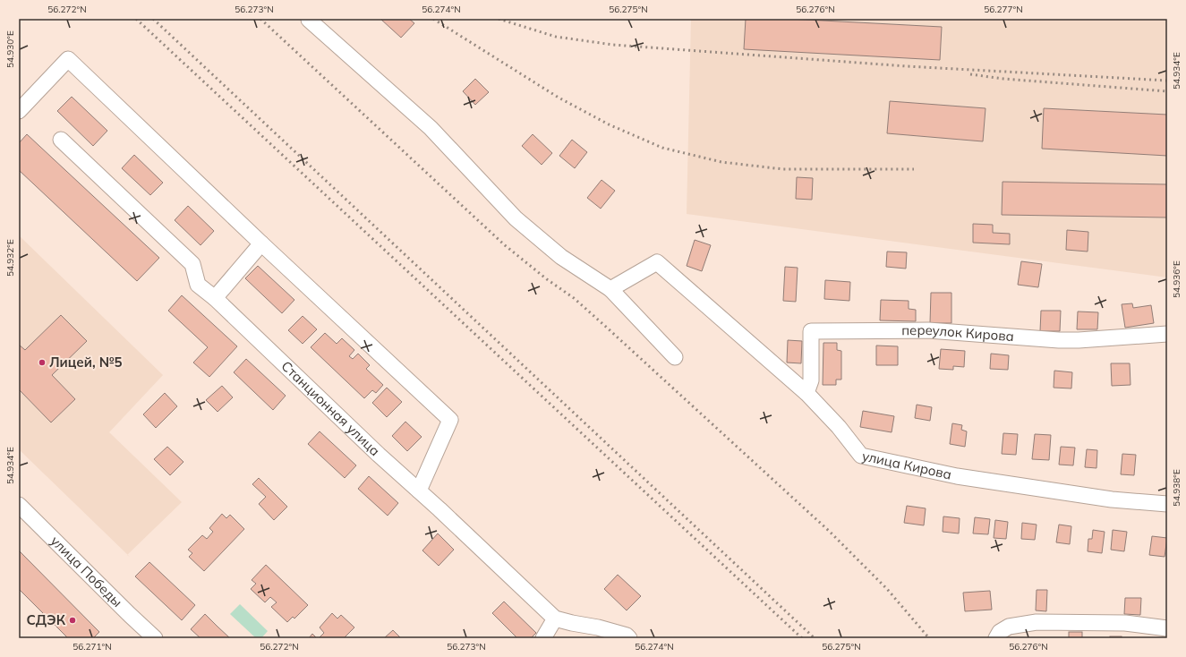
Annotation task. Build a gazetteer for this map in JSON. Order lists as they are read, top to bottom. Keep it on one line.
{"streets":{"street":["переулок Кирова","Станционная улица","улица Кирова","улица Победы"]},"crossings":[["переулок Кирова","улица Кирова"]],"places":["Лицей, №5","СДЭК"],"coordinates":["56.272°N","56.273°N","56.274°N","56.275°N","56.276°N","56.277°N","54.930°E","54.934°E","54.932°E","54.936°E","54.938°E","56.271°N"]}
